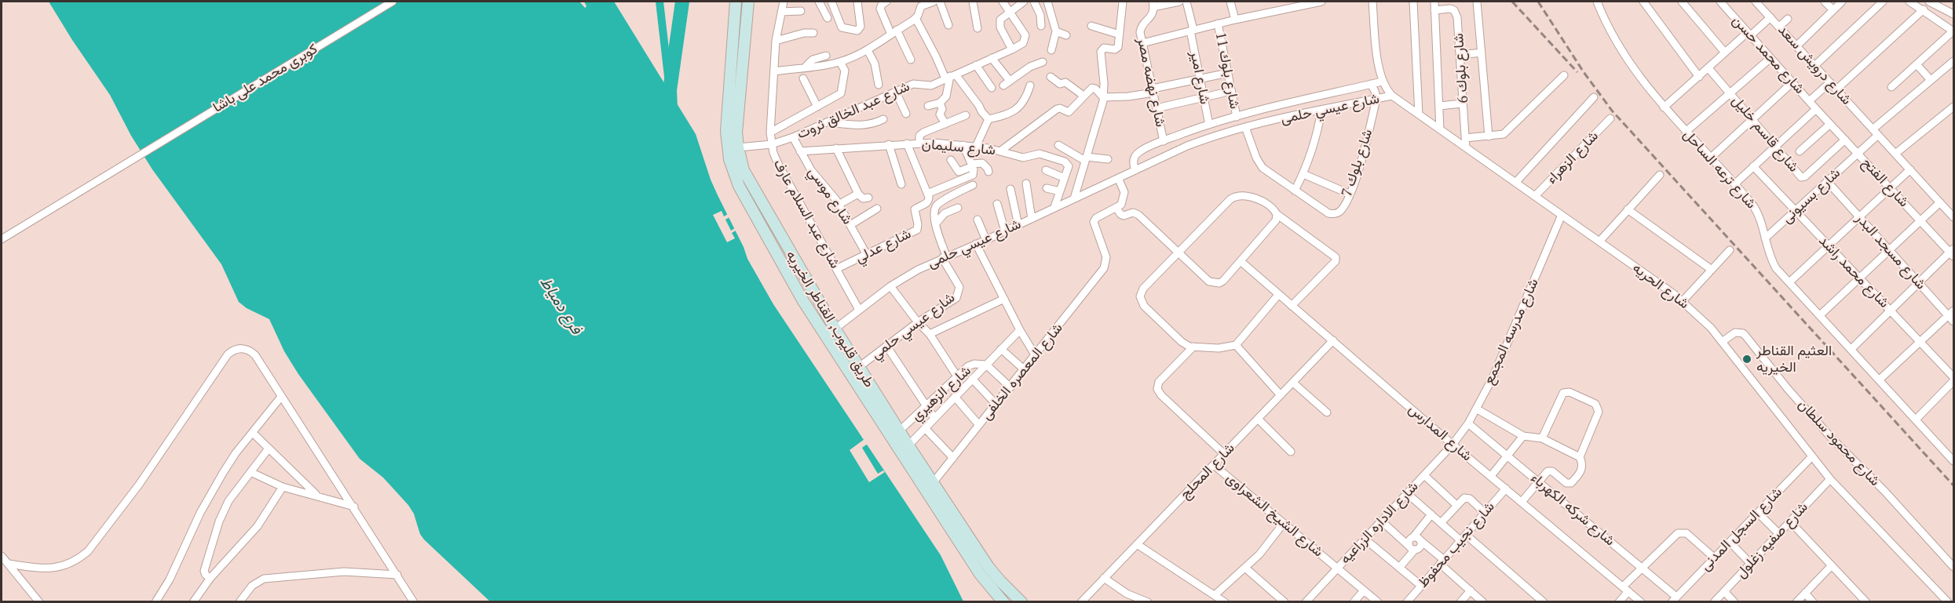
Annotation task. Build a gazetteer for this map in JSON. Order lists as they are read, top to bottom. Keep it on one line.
{"streets":{"main road":["طريق قليوب, القناطر الخيريه"],"street":["شارع محمد حسن","شارع درويش سعد","شارع بلوك 6","شارع بلوك 11","شارع امير","كوبرى محمد على باشا","شارع نهضه مصر","شارع عيسي حلمى","شارع عبد الخالق ثروت","شارع قاسم خليل","شارع سليمان","شارع الزهراء","شارع بلوك 7","شارع ترعه الساحل","شارع الفتح","شارع موسي","شارع بسيونى","شارع عبد السلام عارف","شارع عدلي","شارع مسجد البدر","شارع محمد راشد","شارع الحريه","شارع عيسي حلمي","شارع مدرسه المجمع","شارع المعصره الخلفى","شارع الزهيري","شارع المدارس","شارع محمود سلطان","شارع المحلج","شارع شركه الكهرباء","شارع الشيخ الشعراوى","شارع الاداره الزراعيه","شارع السجل المدنى","شارع صفيه زغلول","شارع نجيب محفوظ"]},"crossings":[["شارع محمد حسن","شارع الفتح"],["شارع درويش سعد","شارع بسيونى"],["شارع بلوك 6","شارع الحريه"],["شارع بلوك 11","شارع عيسي حلمى"],["شارع امير","شارع عيسي حلمى"],["شارع نهضه مصر","شارع عيسي حلمى"],["شارع عيسي حلمى","شارع بلوك 7"],["شارع عيسي حلمى","شارع عبد السلام عارف"],["شارع عيسي حلمى","شارع الحريه"],["شارع عيسي حلمى","طريق قليوب, القناطر الخيريه"],["شارع عيسي حلمى","شارع عيسي حلمي"],["شارع عبد الخالق ثروت","شارع موسي"],["شارع عبد الخالق ثروت","شارع عبد السلام عارف"],["شارع عبد الخالق ثروت","طريق قليوب, القناطر الخيريه"],["شارع قاسم خليل","شارع الفتح"],["شارع سليمان","شارع موسي"],["شارع الزهراء","شارع الحريه"],["شارع ترعه الساحل","شارع بسيونى"],["شارع الفتح","شارع بسيونى"],["شارع موسي","شارع عدلي"],["شارع بسيونى","شارع مسجد البدر"],["شارع بسيونى","شارع محمد راشد"],["شارع عبد السلام عارف","شارع عدلي"],["شارع الحريه","شارع مدرسه المجمع"],["شارع الحريه","شارع محمود سلطان"],["شارع الحريه","شارع السجل المدنى"],["شارع الحريه","شارع صفيه زغلول"],["طريق قليوب, القناطر الخيريه","شارع عيسي حلمي"],["طريق قليوب, القناطر الخيريه","شارع المعصره الخلفى"],["طريق قليوب, القناطر الخيريه","شارع الزهيري"],["شارع مدرسه المجمع","شارع المدارس"],["شارع مدرسه المجمع","شارع شركه الكهرباء"],["شارع مدرسه المجمع","شارع الاداره الزراعيه"],["شارع المدارس","شارع المحلج"],["شارع المدارس","شارع الاداره الزراعيه"],["شارع المدارس","شارع نجيب محفوظ"],["شارع المحلج","شارع الشيخ الشعراوى"],["شارع شركه الكهرباء","شارع السجل المدنى"],["شارع الشيخ الشعراوى","شارع الاداره الزراعيه"]],"water":["فرع دمياط"],"places":["العثيم القناطر الخيريه"]}
